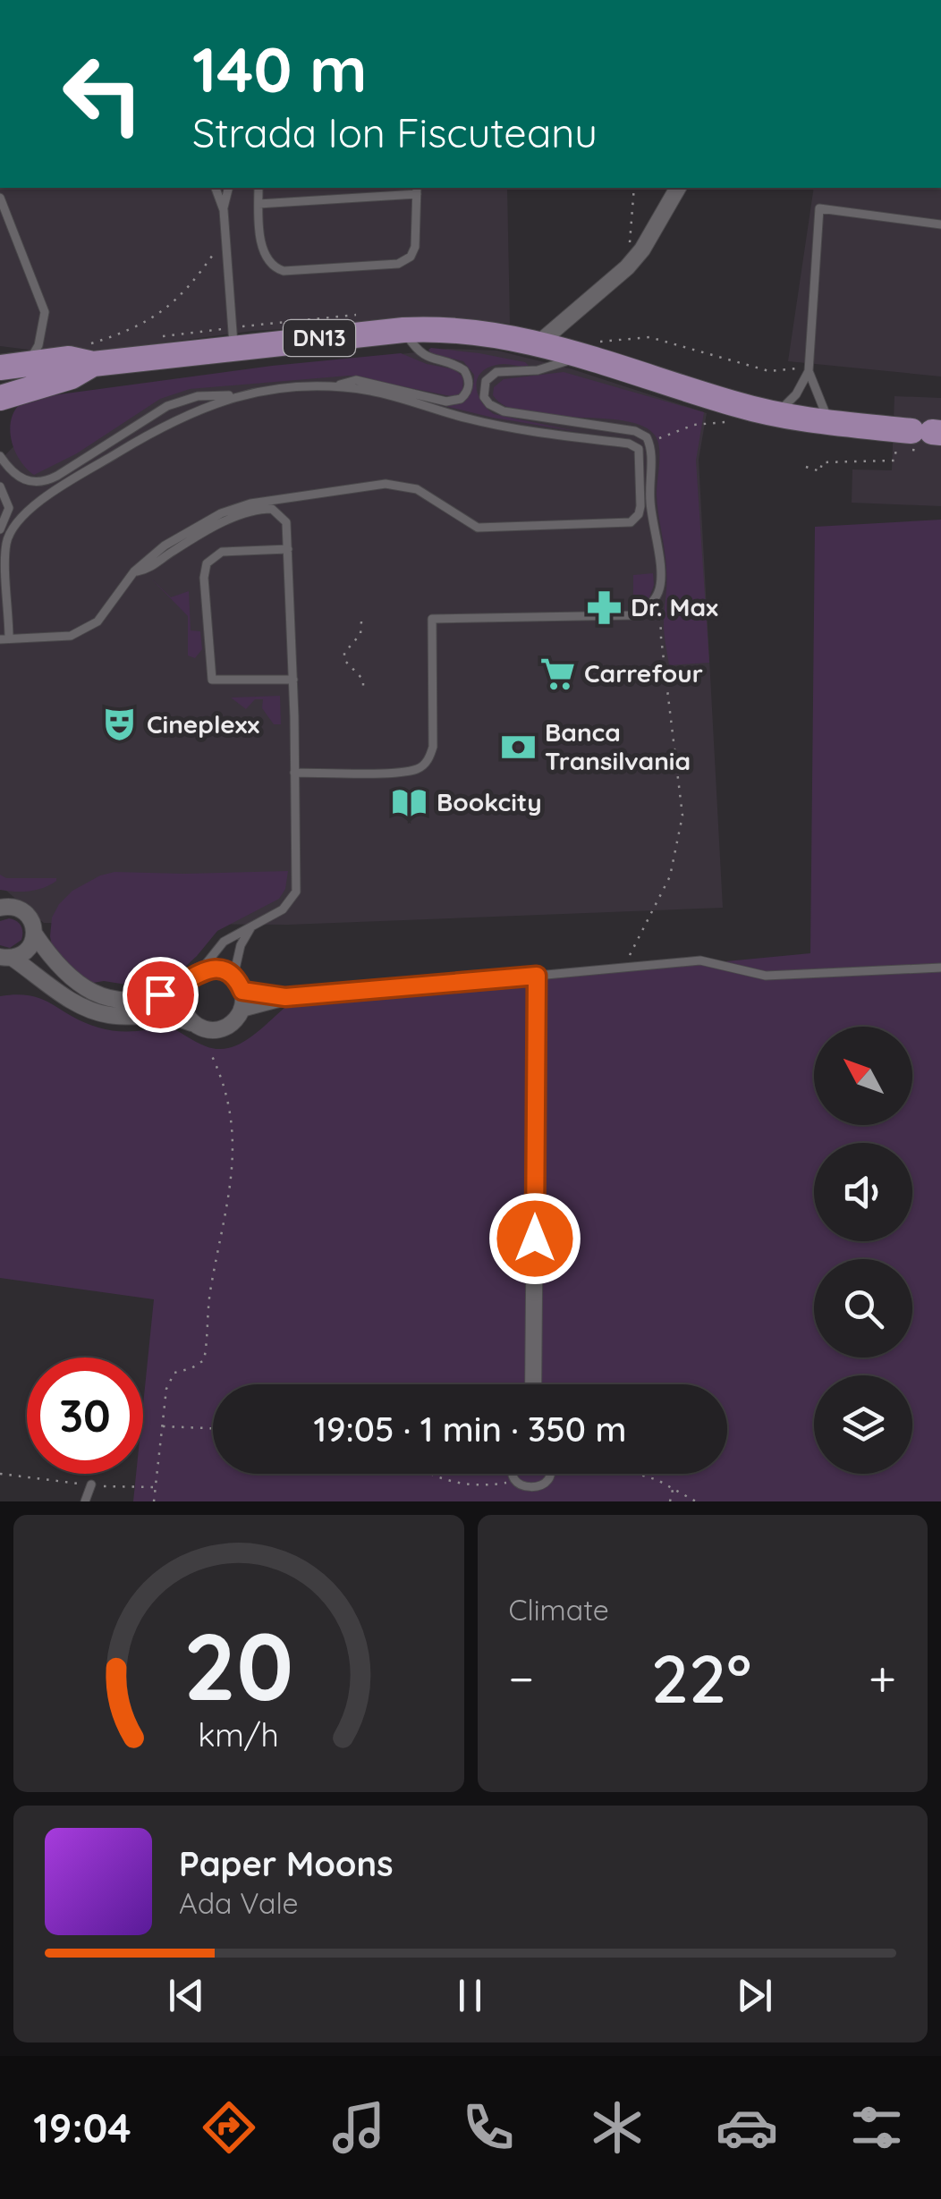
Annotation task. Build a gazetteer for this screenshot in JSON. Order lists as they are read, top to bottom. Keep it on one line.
{"streets":{"main road":["DN13"]},"places":{"pharmacy":["Dr. Max"],"supermarket":["Carrefour"],"theatre":["Cineplexx"],"bank":["Banca Transilvania"],"library":["Bookcity"]},"north":"top left","page":{"turn":["140 m","Strada Ion Fiscuteanu"],"limit":"30","trip":"19:05 · 1 min · 350 m","tile":"Climate","heat":["−","22°","+"],"song":["Paper Moons","Ada Vale"],"tabs":"19:04","gauge":["20","km/h"]}}
